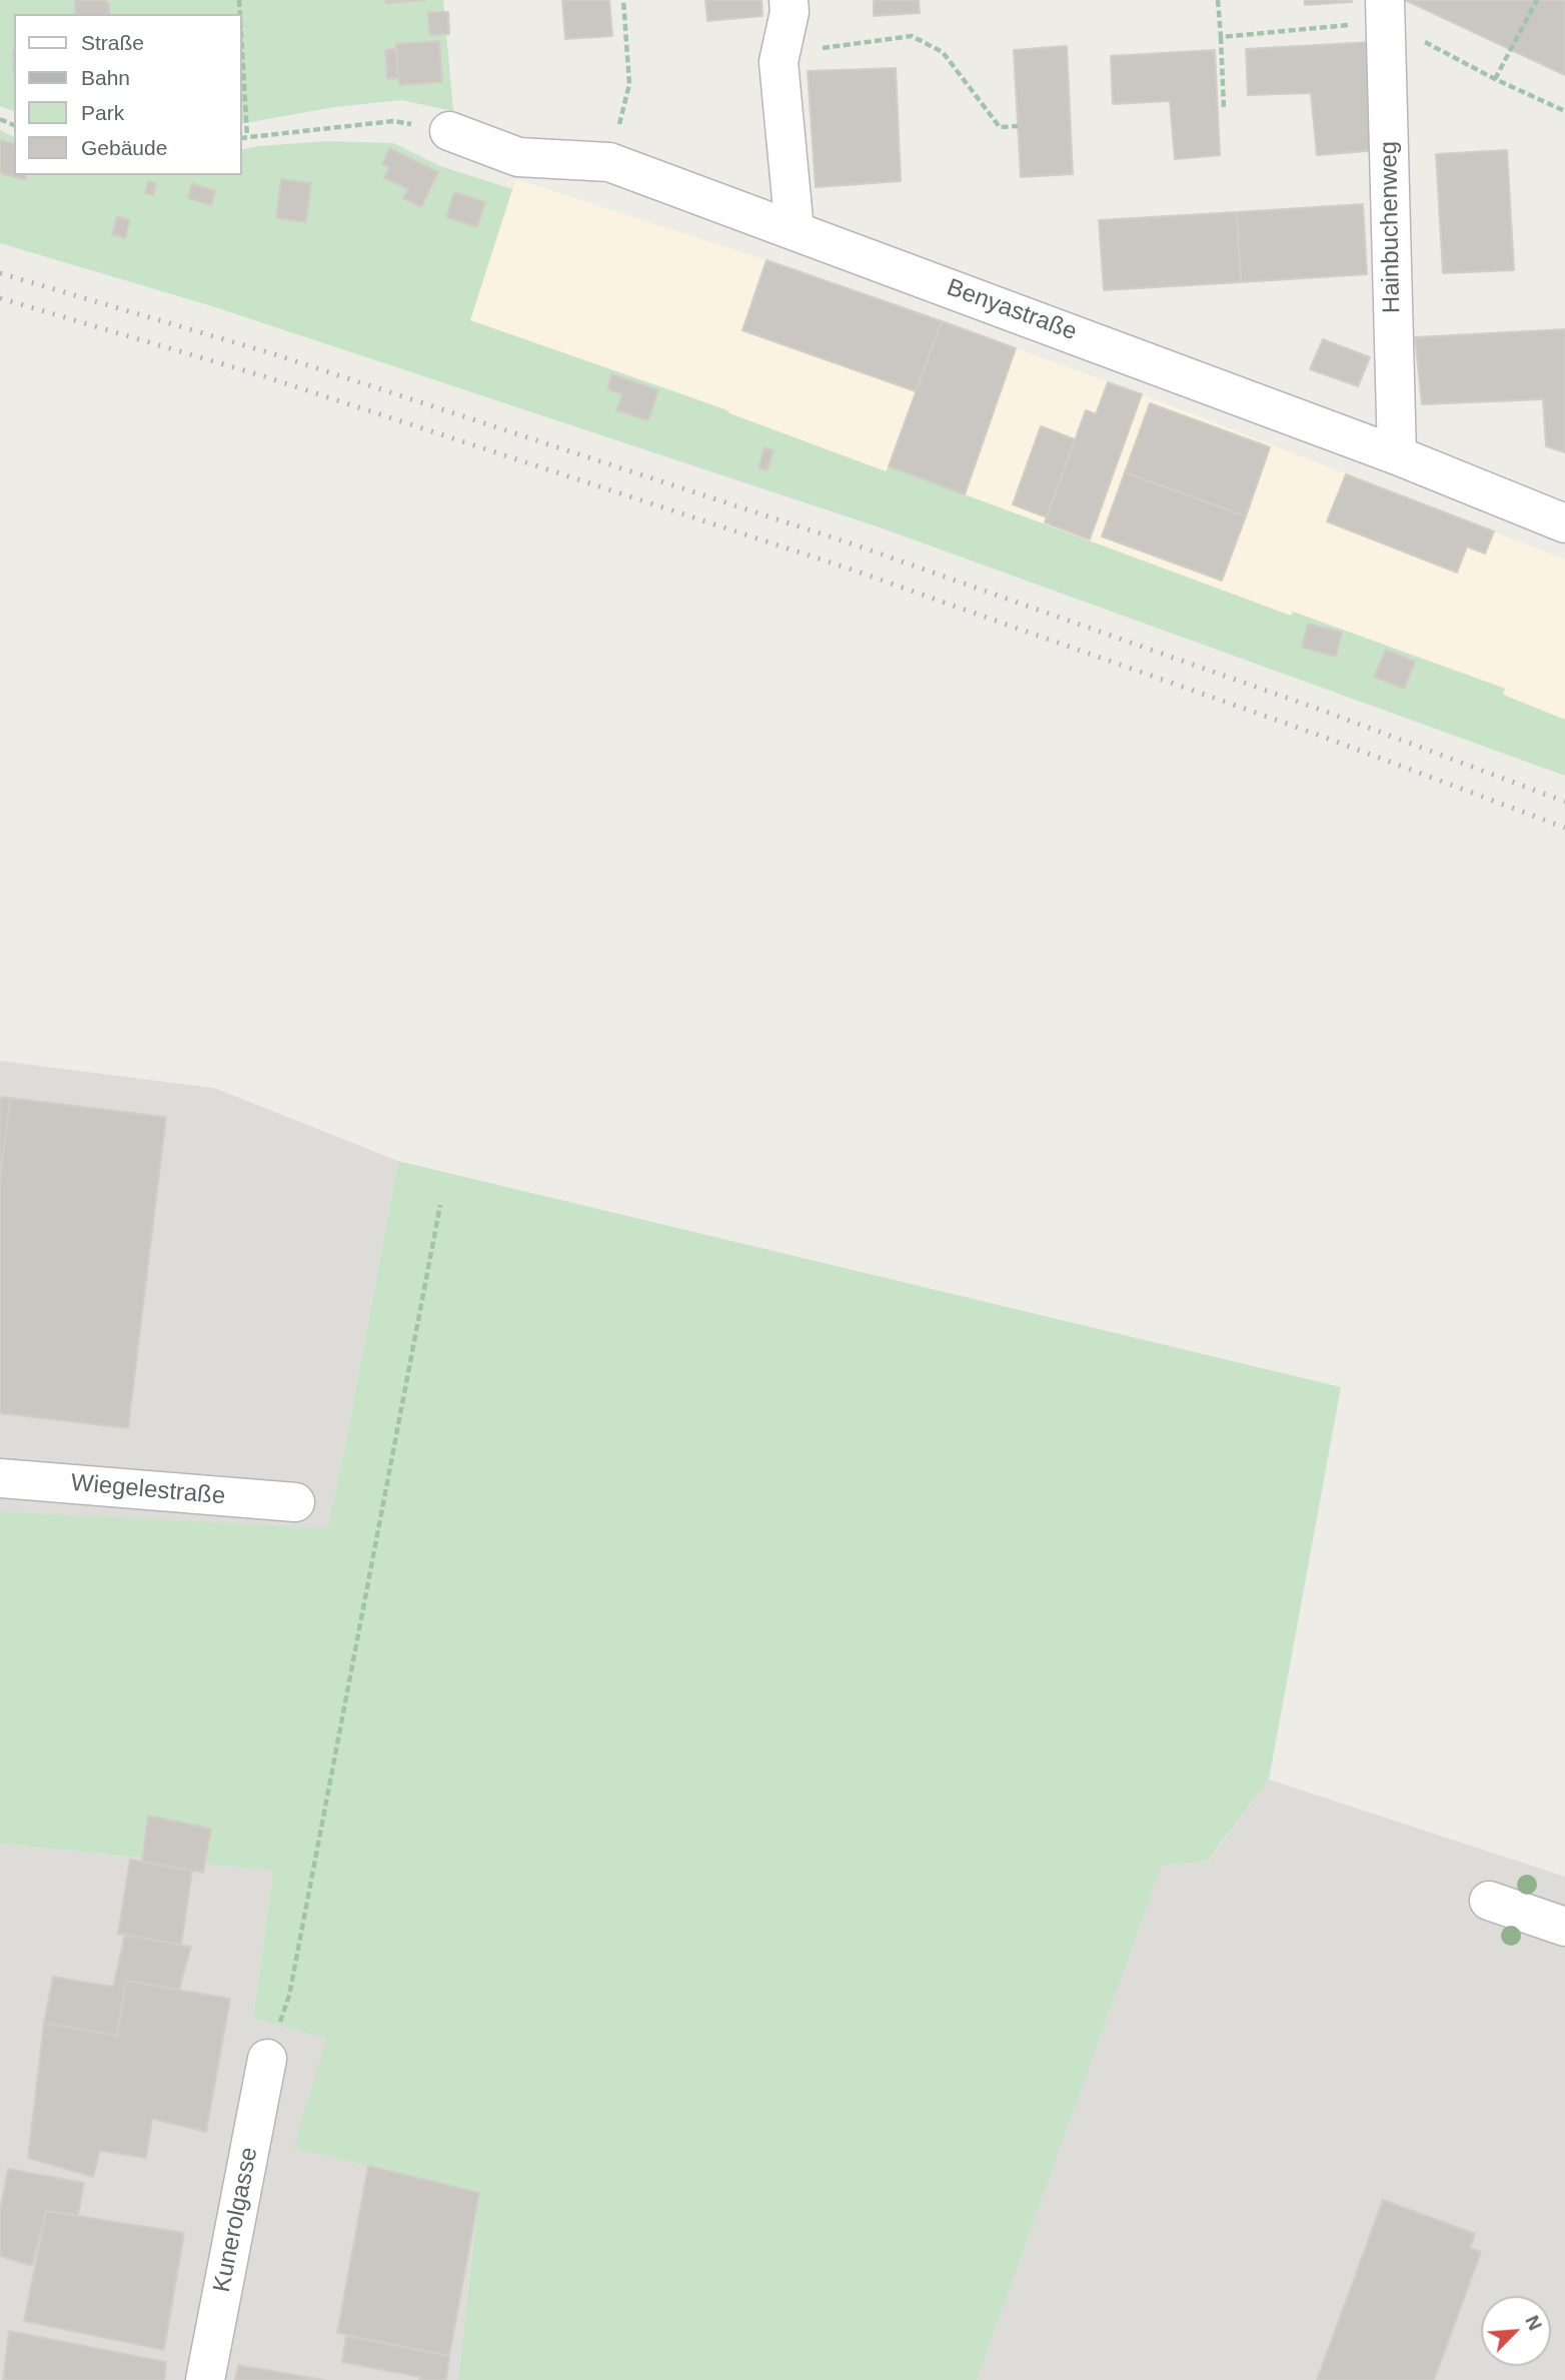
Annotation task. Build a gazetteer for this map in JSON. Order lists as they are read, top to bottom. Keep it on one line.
{"streets":{"street":["Hainbuchenweg","Benyastraße","Wiegelestraße","Kunerolgasse"]},"crossings":[["Hainbuchenweg","Benyastraße"]],"legend":["Straße","Bahn","Park","Gebäude"],"north":"top right"}
